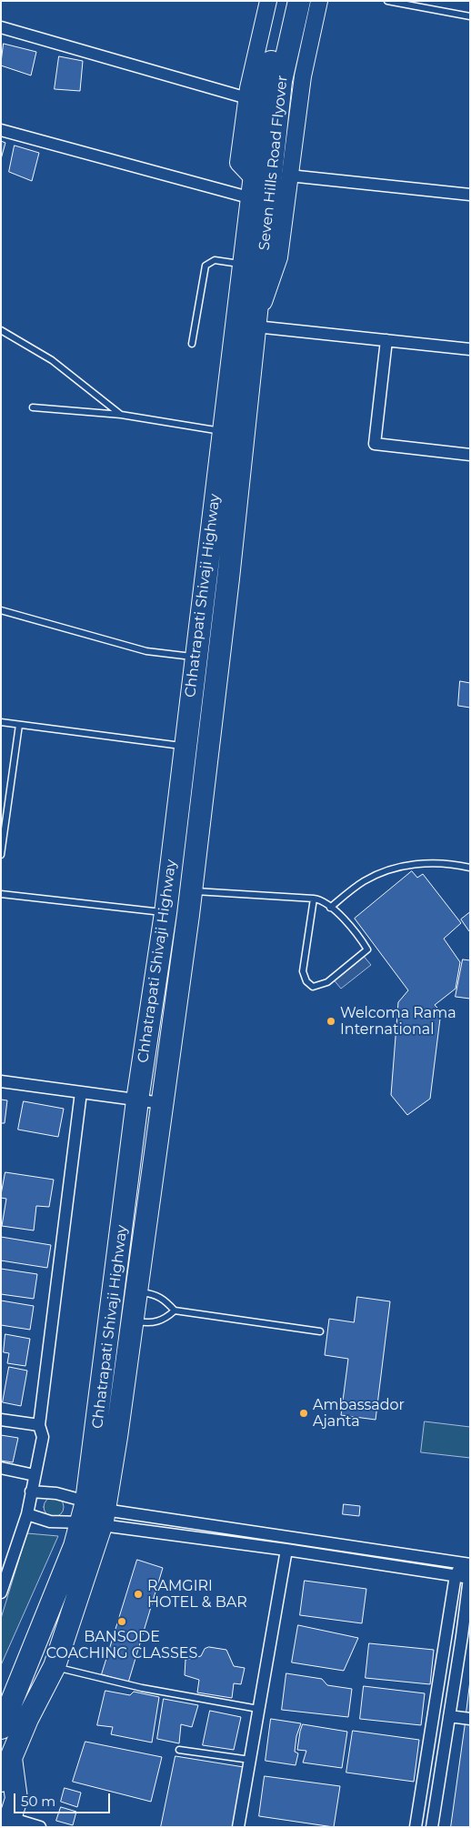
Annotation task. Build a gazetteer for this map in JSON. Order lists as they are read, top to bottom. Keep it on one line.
{"streets":{"highway":["Seven Hills Road Flyover","Chhatrapati Shivaji Highway"]},"crossings":[["Seven Hills Road Flyover","Chhatrapati Shivaji Highway"]],"places":["Welcoma Rama International","Ambassador Ajanta","RAMGIRI HOTEL & BAR","BANSODE COACHING CLASSES"],"scale_bar":"50 m"}
